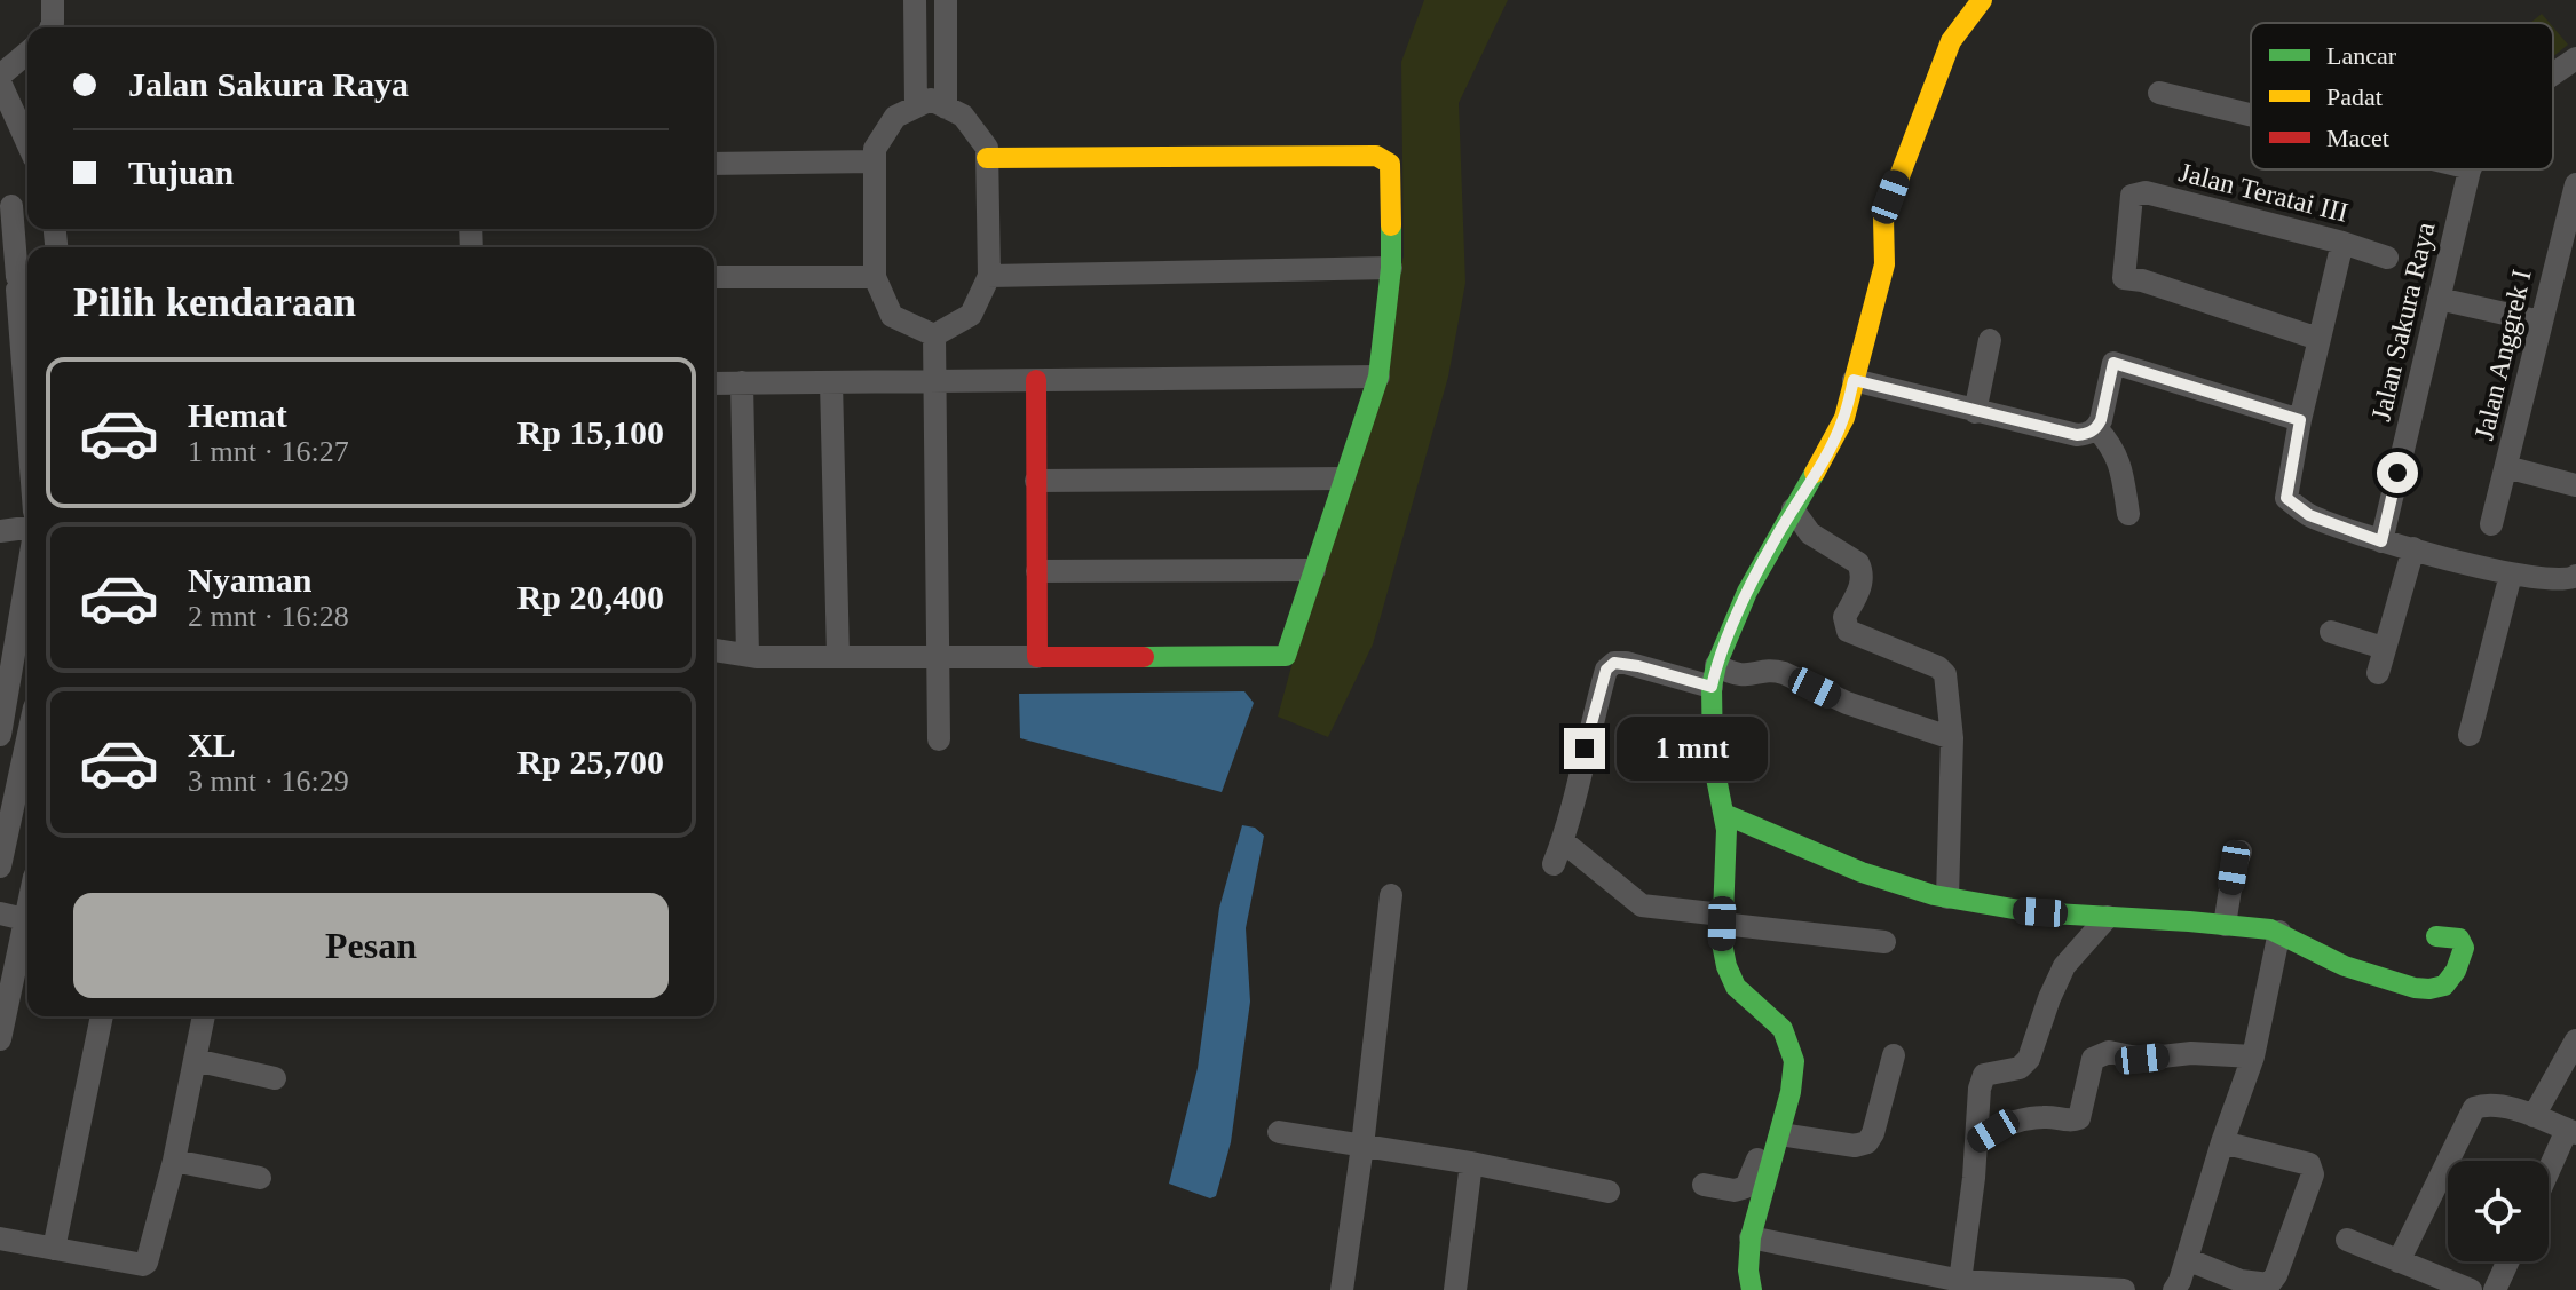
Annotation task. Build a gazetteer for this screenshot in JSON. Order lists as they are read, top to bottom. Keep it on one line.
{"streets":{"street":["Jalan Teratai III","Jalan Sakura Raya","Jalan Anggrek I"]},"legend":["Lancar","Padat","Macet"],"page":{"banner":["Jalan Sakura Raya","Tujuan"],"heading":"Pilih kendaraan","list":[{"name":"Hemat","note":"1 mnt · 16:27","value":"Rp 15,100"},{"name":"Nyaman","note":"2 mnt · 16:28","value":"Rp 20,400"},{"name":"XL","note":"3 mnt · 16:29","value":"Rp 25,700"}],"bubble":"1 mnt","buttons":"Pesan"}}
